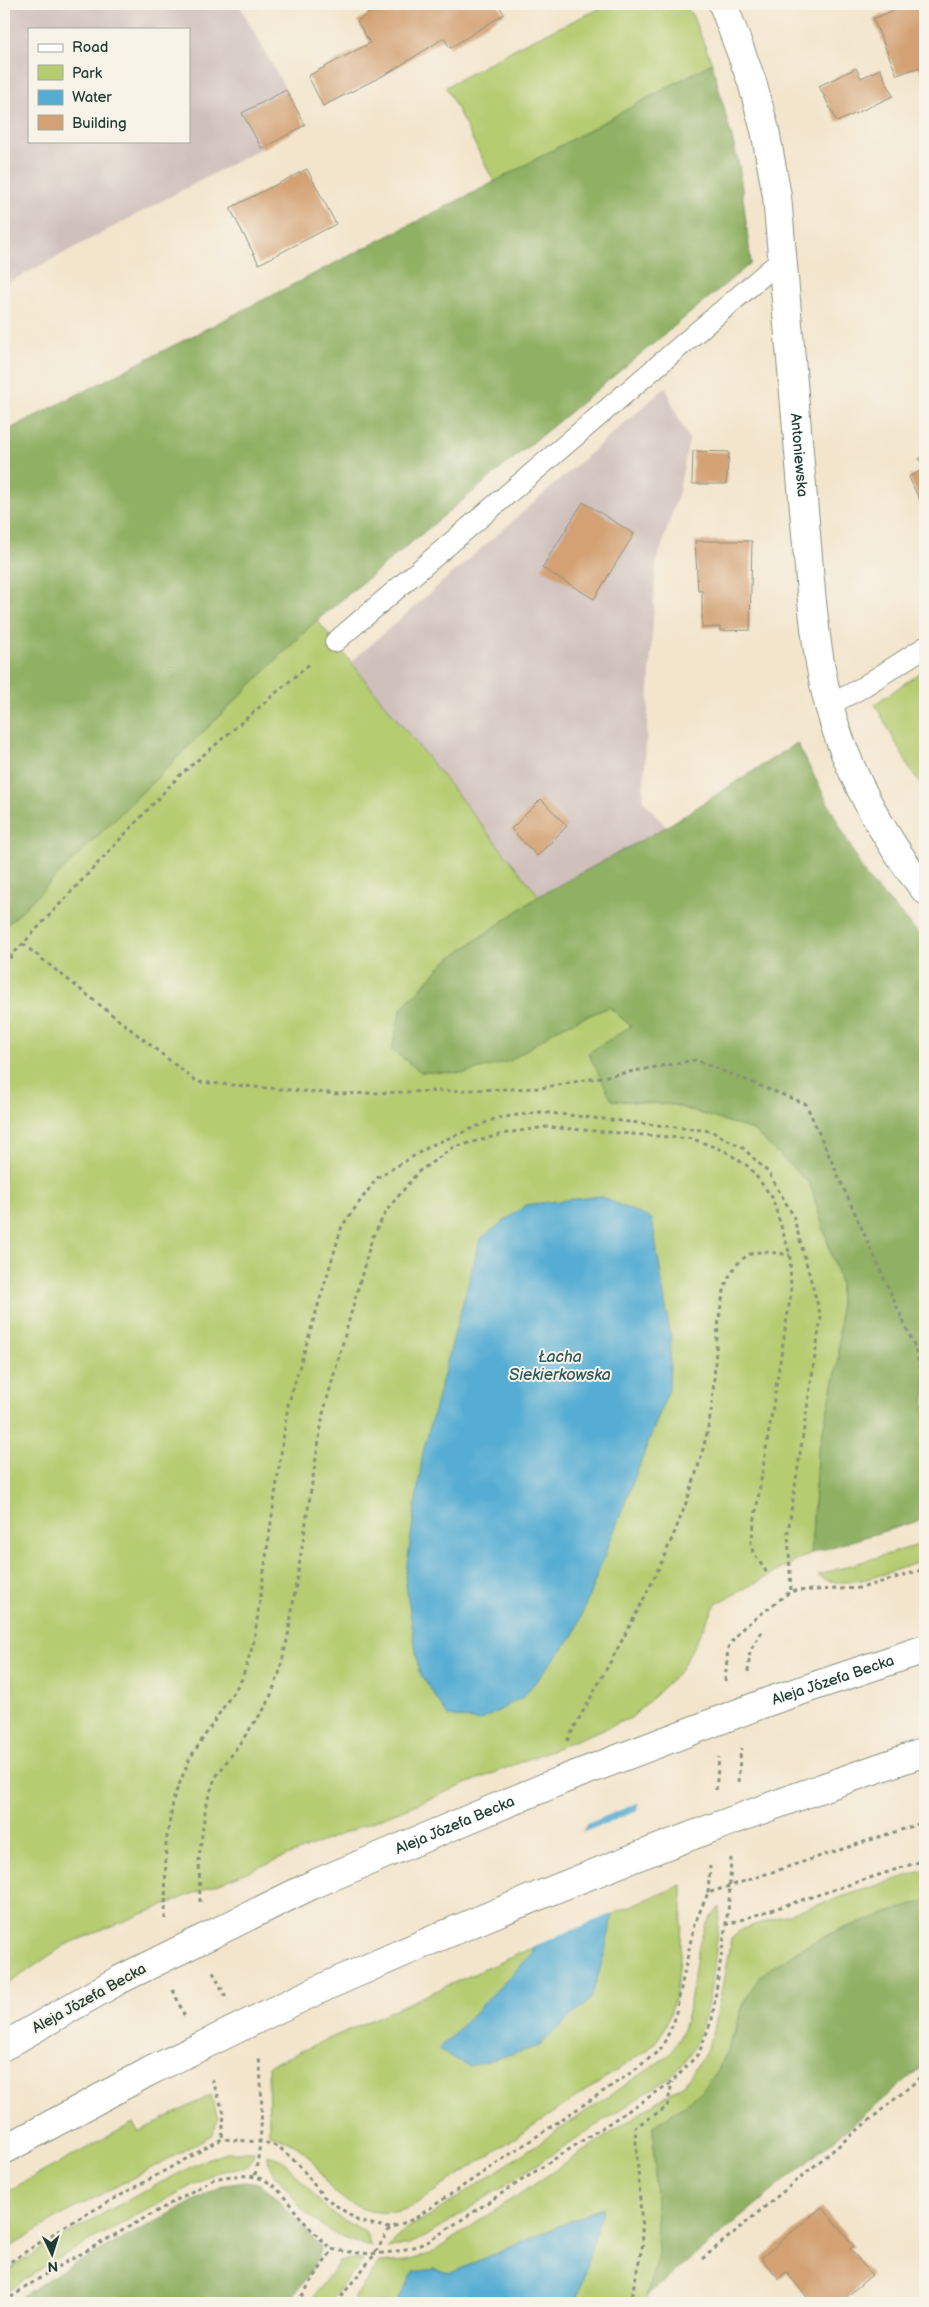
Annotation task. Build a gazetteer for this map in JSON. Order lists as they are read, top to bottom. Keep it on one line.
{"streets":{"main road":["Antoniewska","Aleja Józefa Becka"]},"water":["Łacha Siekierkowska"],"legend":["Road","Park","Water","Building"],"north":"bottom"}
